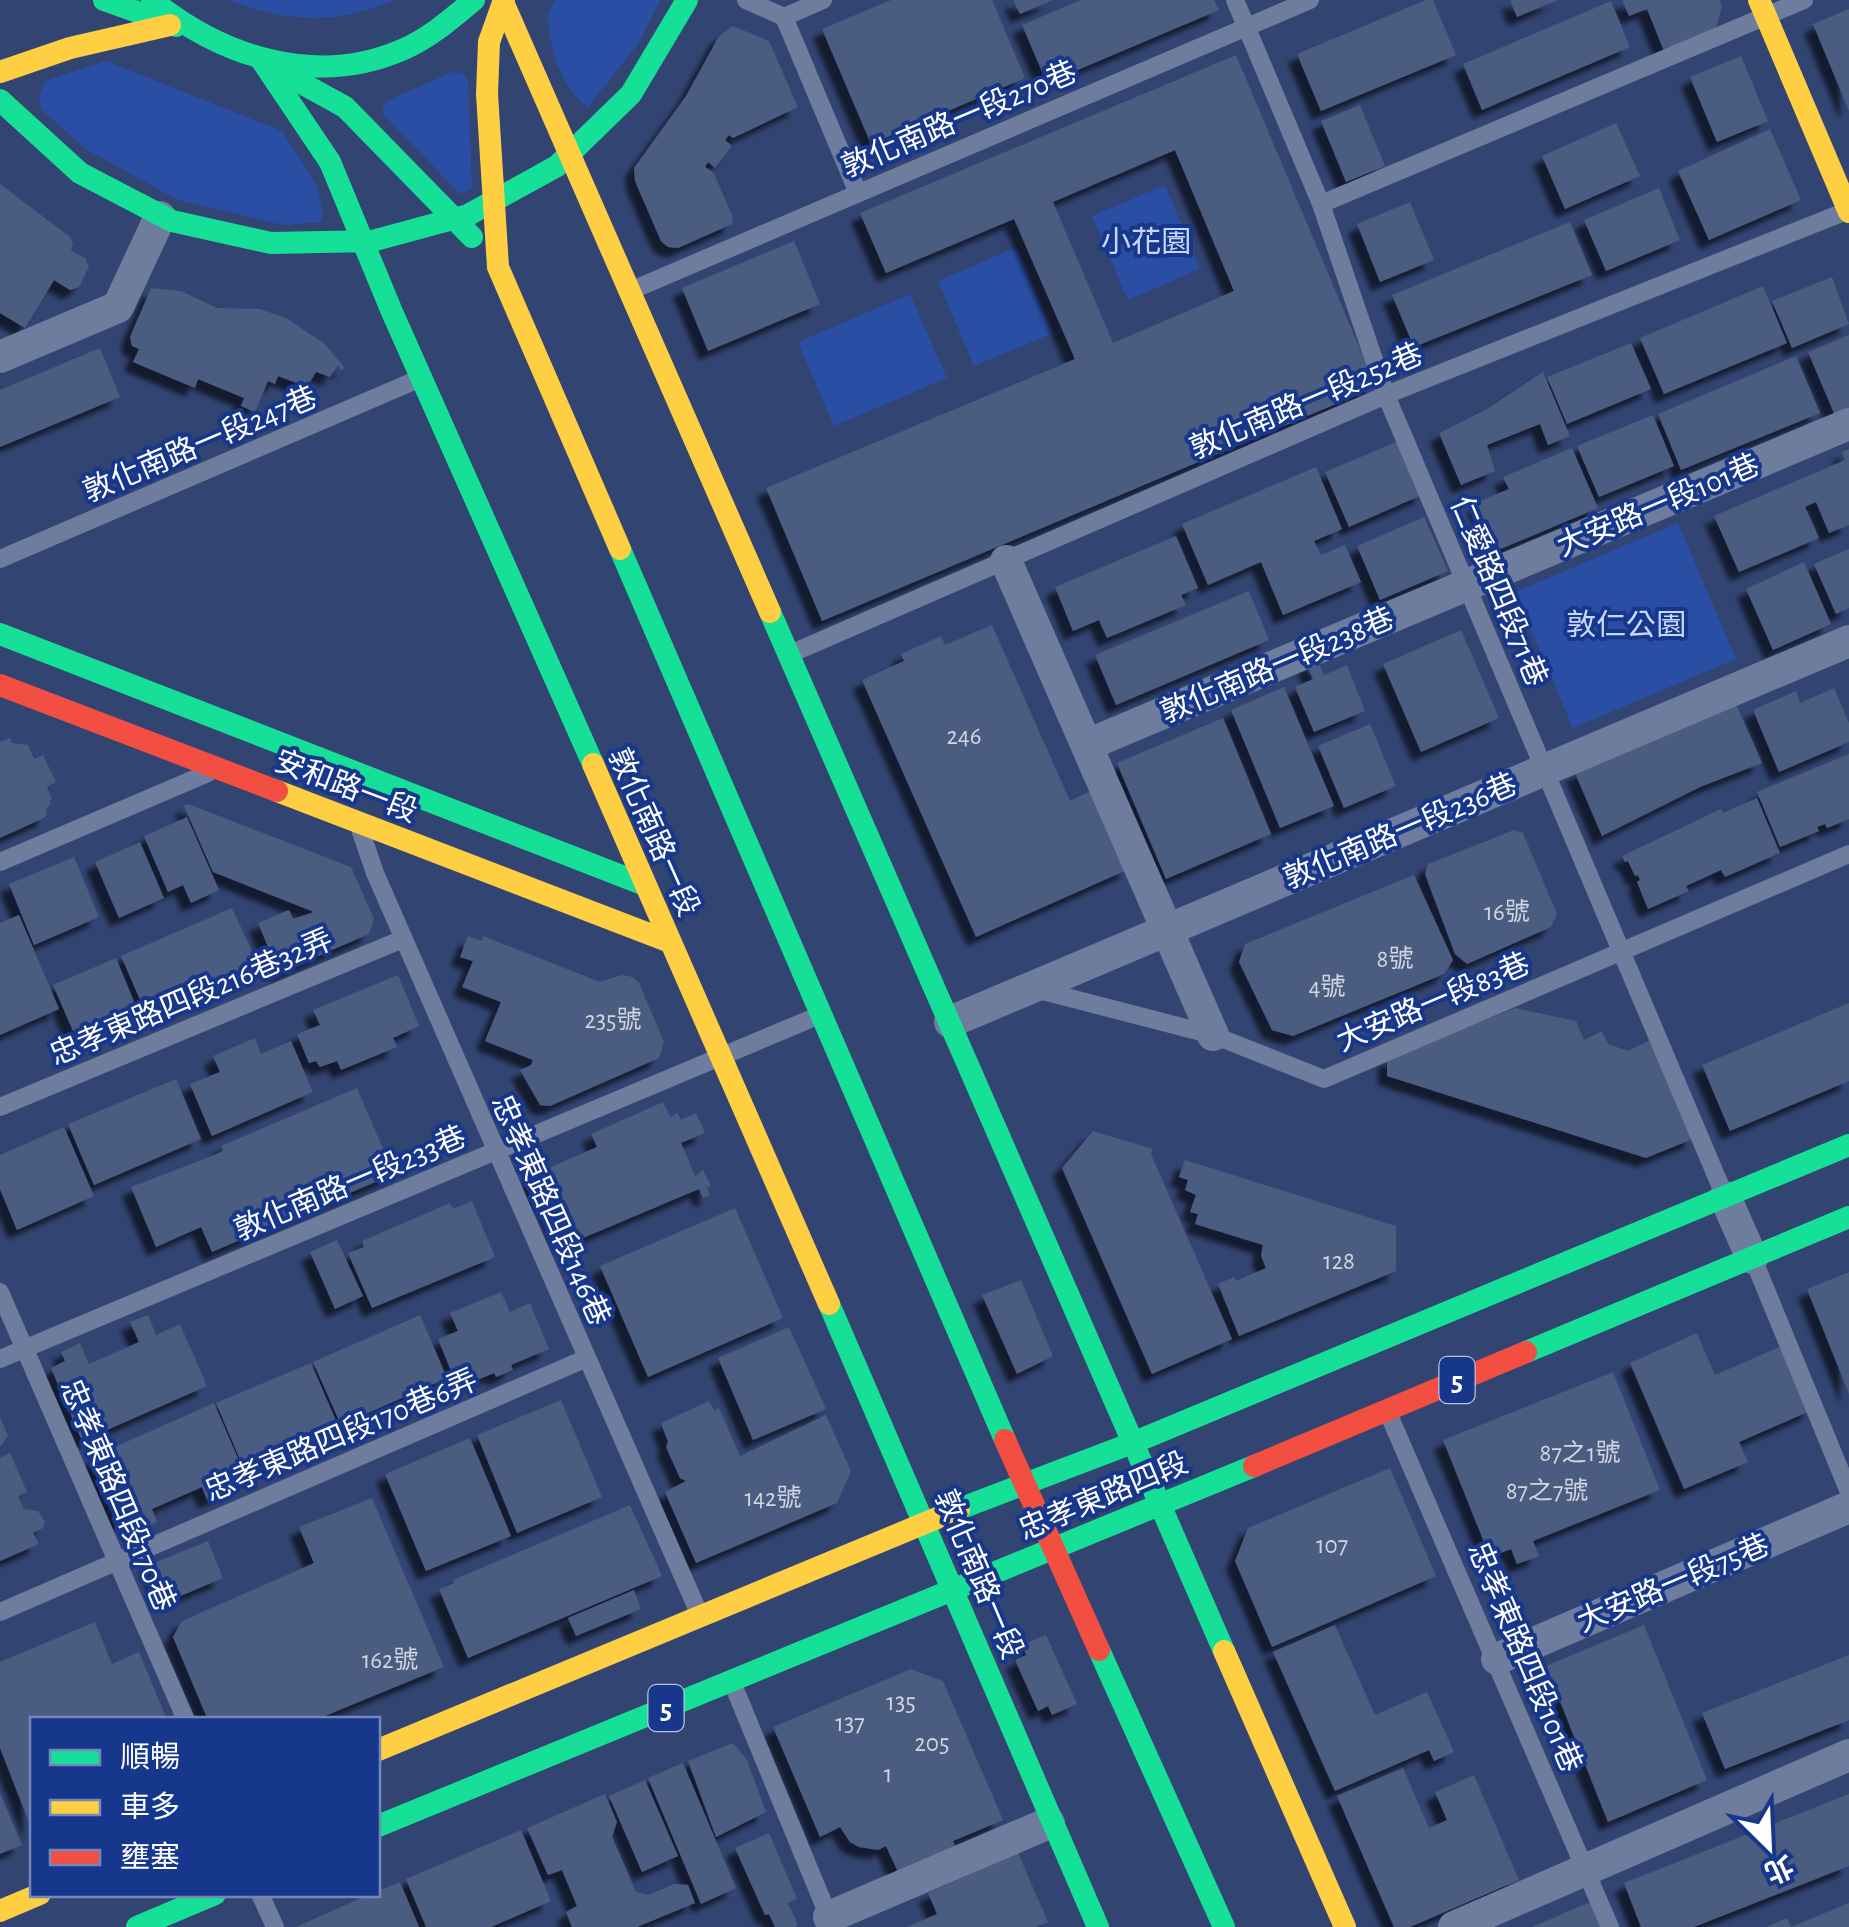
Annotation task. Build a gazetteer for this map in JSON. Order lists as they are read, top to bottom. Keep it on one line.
{"streets":{"main road":["安和路一段","敦化南路一段","5","忠孝東路四段"],"street":["大安路一段101巷","敦化南路一段238巷","敦化南路一段236巷","大安路一段75巷"],"lane":["敦化南路一段270巷","敦化南路一段252巷","敦化南路一段247巷","仁愛路四段71巷","忠孝東路四段216巷32弄","大安路一段83巷","敦化南路一段233巷","忠孝東路四段146巷","忠孝東路四段170巷6弄","忠孝東路四段170巷","忠孝東路四段101巷"]},"crossings":[["敦化南路一段270巷","仁愛路四段71巷"],["敦化南路一段252巷","仁愛路四段71巷"],["敦化南路一段247巷","敦化南路一段"],["大安路一段101巷","仁愛路四段71巷"],["大安路一段101巷","敦化南路一段238巷"],["仁愛路四段71巷","敦化南路一段238巷"],["仁愛路四段71巷","敦化南路一段236巷"],["仁愛路四段71巷","大安路一段83巷"],["仁愛路四段71巷","忠孝東路四段"],["安和路一段","敦化南路一段"],["安和路一段","忠孝東路四段146巷"],["敦化南路一段236巷","大安路一段83巷"],["敦化南路一段","敦化南路一段233巷"],["敦化南路一段","忠孝東路四段"],["忠孝東路四段216巷32弄","忠孝東路四段146巷"],["敦化南路一段233巷","忠孝東路四段146巷"],["敦化南路一段233巷","忠孝東路四段170巷"],["忠孝東路四段146巷","忠孝東路四段170巷6弄"],["忠孝東路四段146巷","忠孝東路四段"],["忠孝東路四段170巷6弄","忠孝東路四段170巷"],["忠孝東路四段","忠孝東路四段101巷"],["大安路一段75巷","忠孝東路四段101巷"]],"parks":["小花園","敦仁公園"],"house_numbers":["246","16號","8號","4號","235號","128","87之1號","87之7號","142號","107","162號","135","137","205","1"],"legend":["順暢","車多","壅塞"],"north":"bottom right"}
